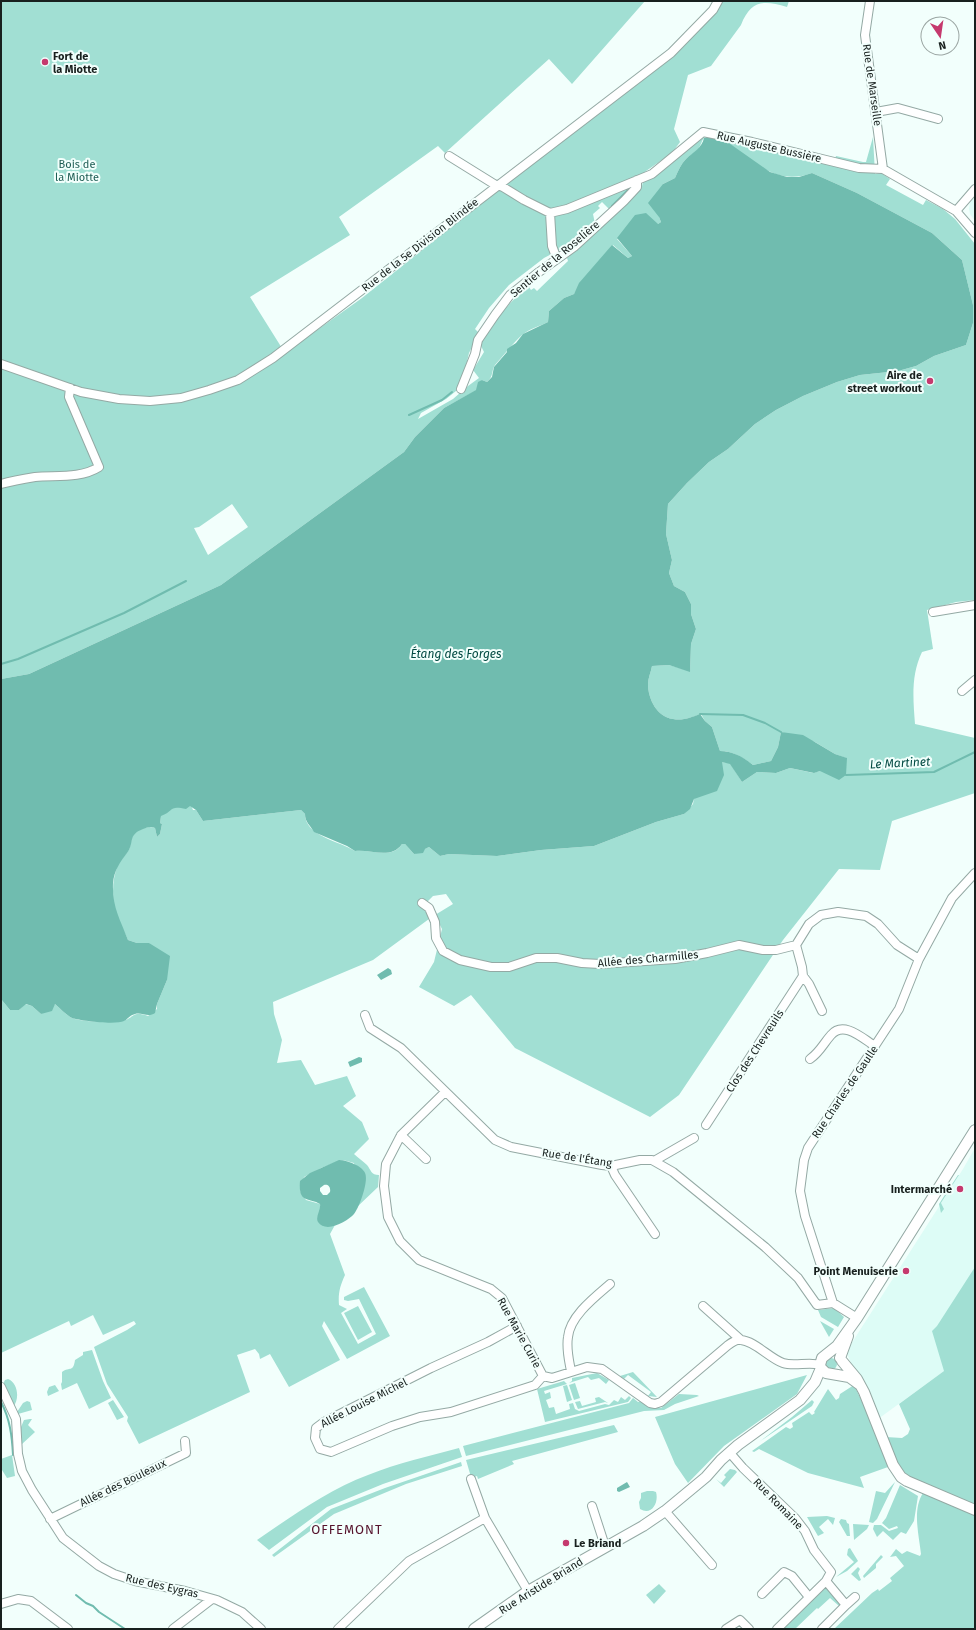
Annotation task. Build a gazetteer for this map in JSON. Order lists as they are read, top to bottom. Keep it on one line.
{"streets":{"street":["Rue de Marseille","Rue Auguste Bussière","Rue de la 5e Division Blindée","Sentier de la Roselière","Allée des Charmilles","Clos des Chevreuils","Rue Charles de Gaulle","Rue de l'Étang","Rue Marie Curie","Allée Louise Michel","Allée des Bouleaux","Rue Romaine","Rue des Eygras","Rue Aristide Briand"]},"crossings":[["Rue de Marseille","Rue Auguste Bussière"],["Rue Auguste Bussière","Sentier de la Roselière"],["Rue de l'Étang","Rue Marie Curie"],["Rue Marie Curie","Allée Louise Michel"],["Allée des Bouleaux","Rue des Eygras"],["Rue Romaine","Rue Aristide Briand"]],"districts":["OFFEMONT"],"water":["Étang des Forges","Le Martinet"],"parks":["Bois de la Miotte"],"places":["Fort de la Miotte","Aire de street workout","Intermarché","Point Menuiserie","Le Briand"],"north":"bottom"}
